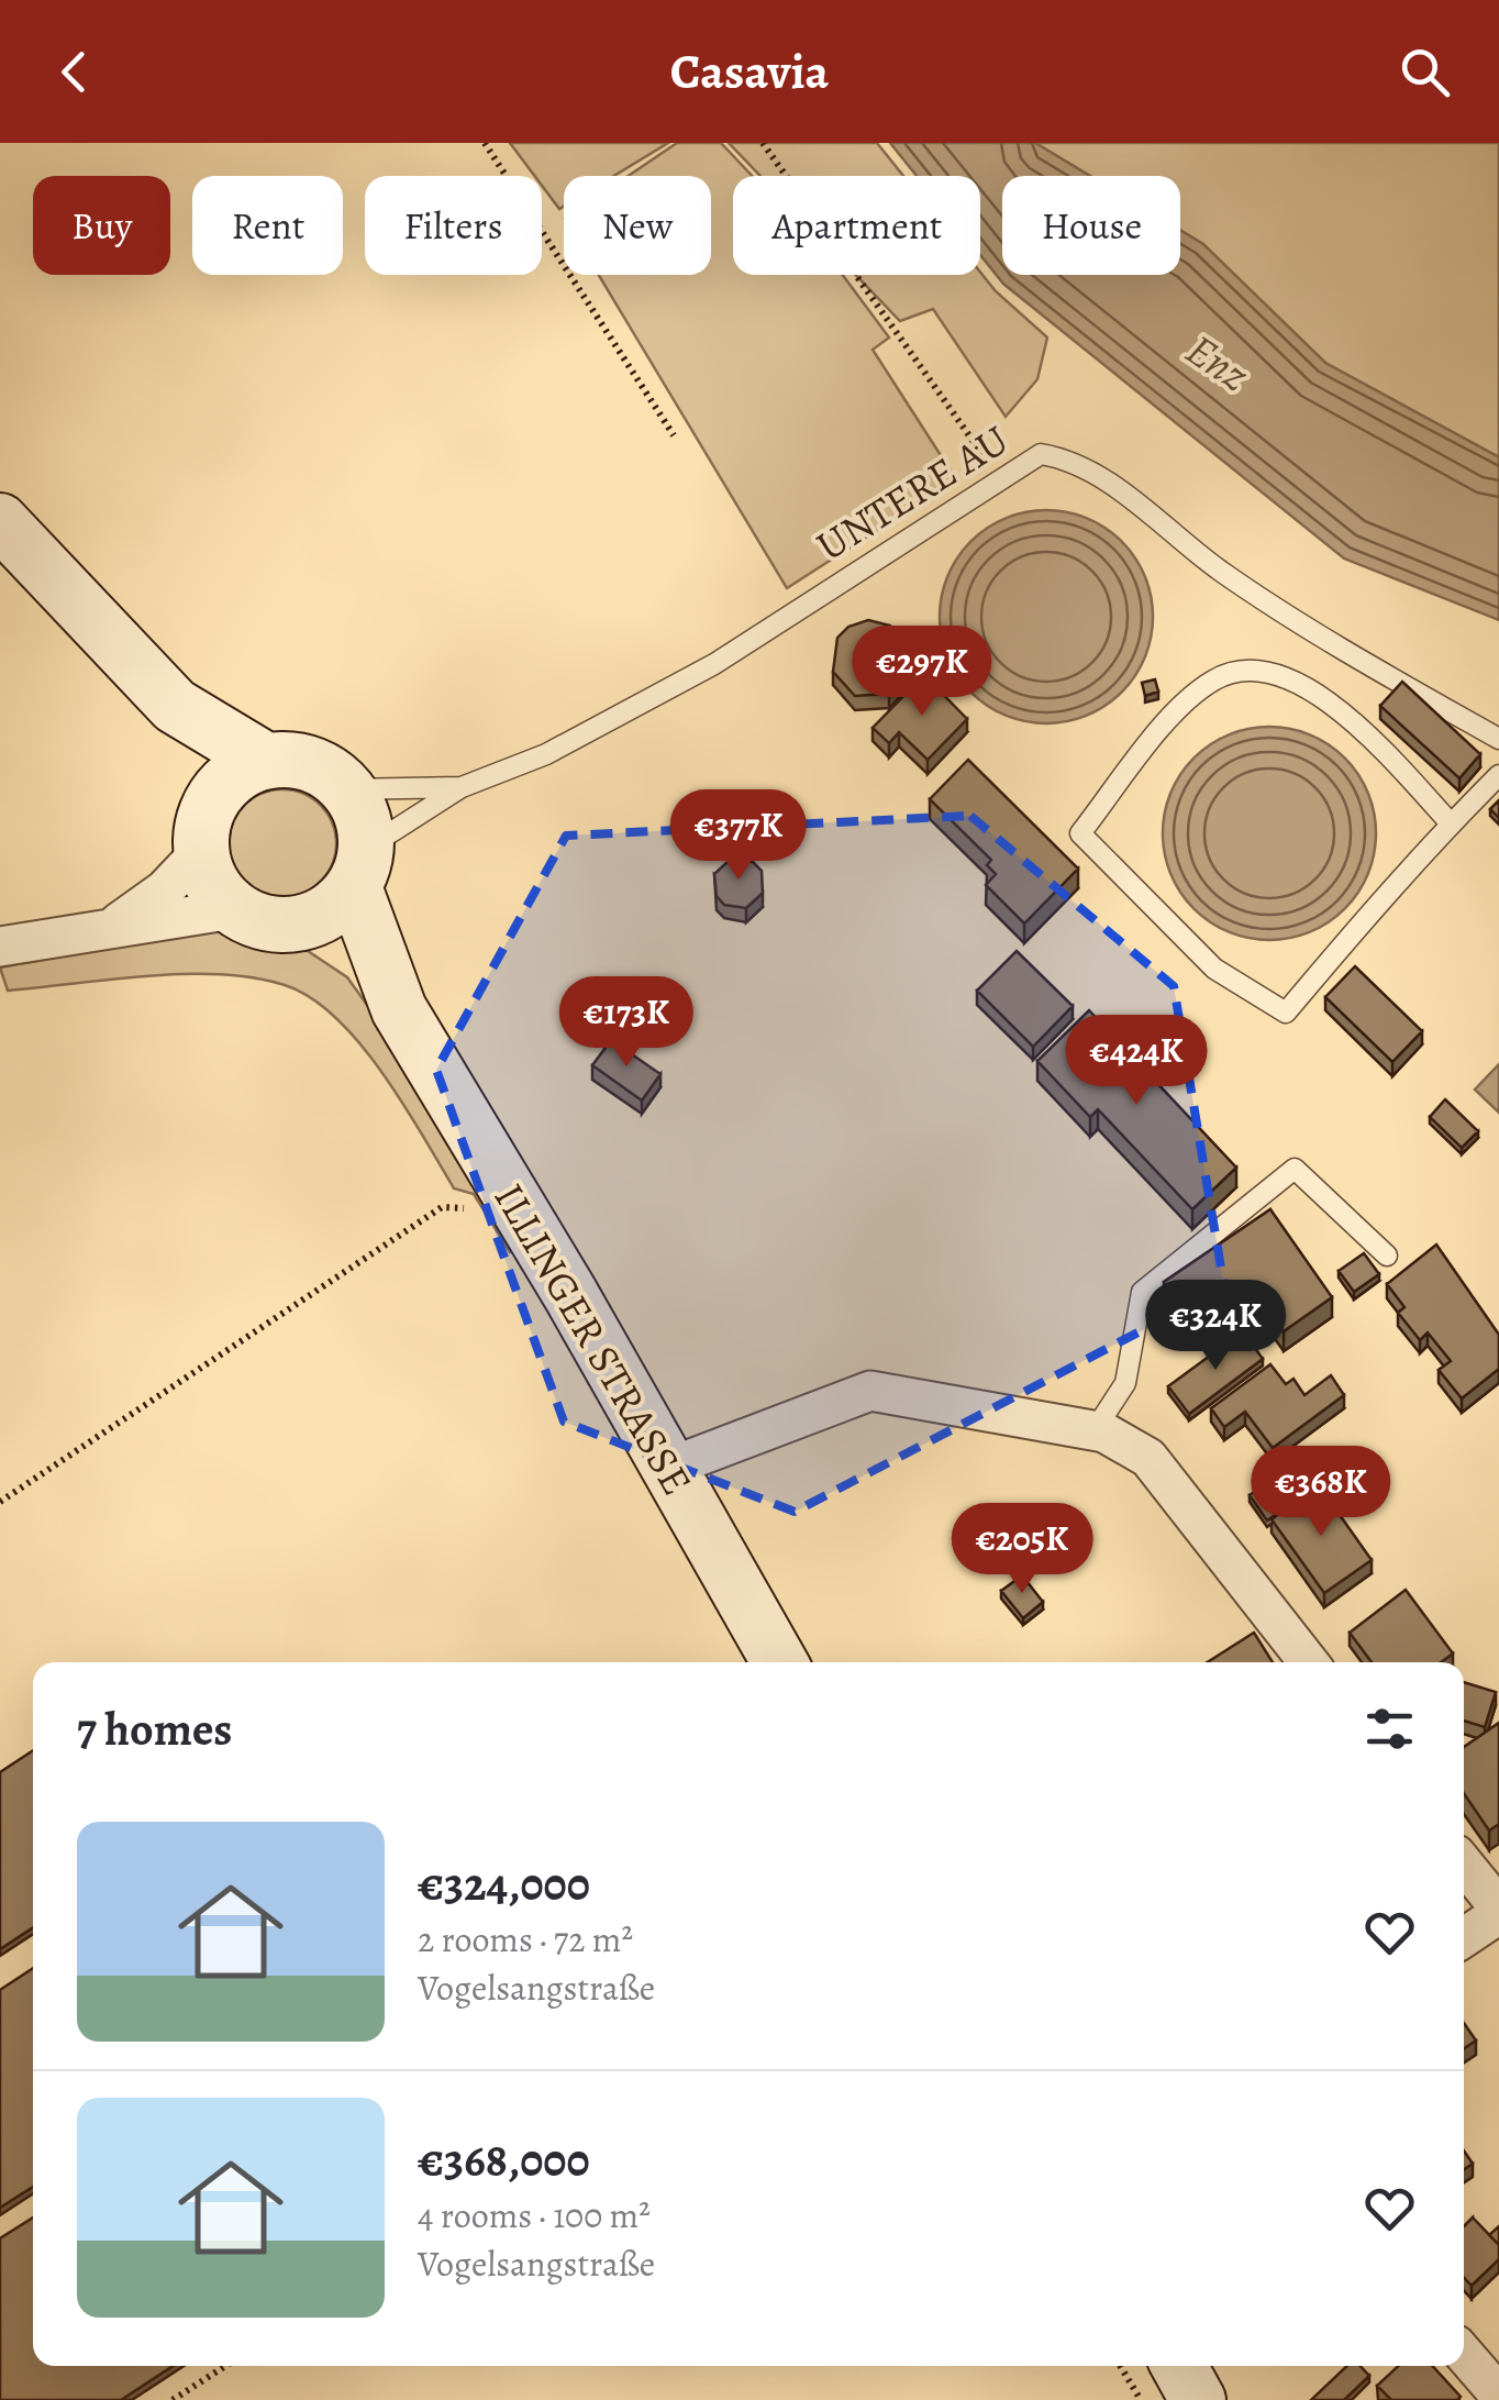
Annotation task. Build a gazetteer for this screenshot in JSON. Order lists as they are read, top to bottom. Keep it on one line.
{"streets":{"street":["ILLINGER STRASSE"],"lane":["UNTERE AU"]},"crossings":[["UNTERE AU","ILLINGER STRASSE"]],"water":["Enz"],"page":{"header":"Casavia","chip":["Buy","Rent","Filters","New","Apartment","House"],"price":["€297K","€377K","€173K","€424K","€324K","€368K","€205K"],"heading":"7 homes","list":[{"name":"€324,000","note":"2 rooms · 72 m² · Vogelsangstraße"},{"name":"€368,000","note":"4 rooms · 100 m² · Vogelsangstraße"}]}}
